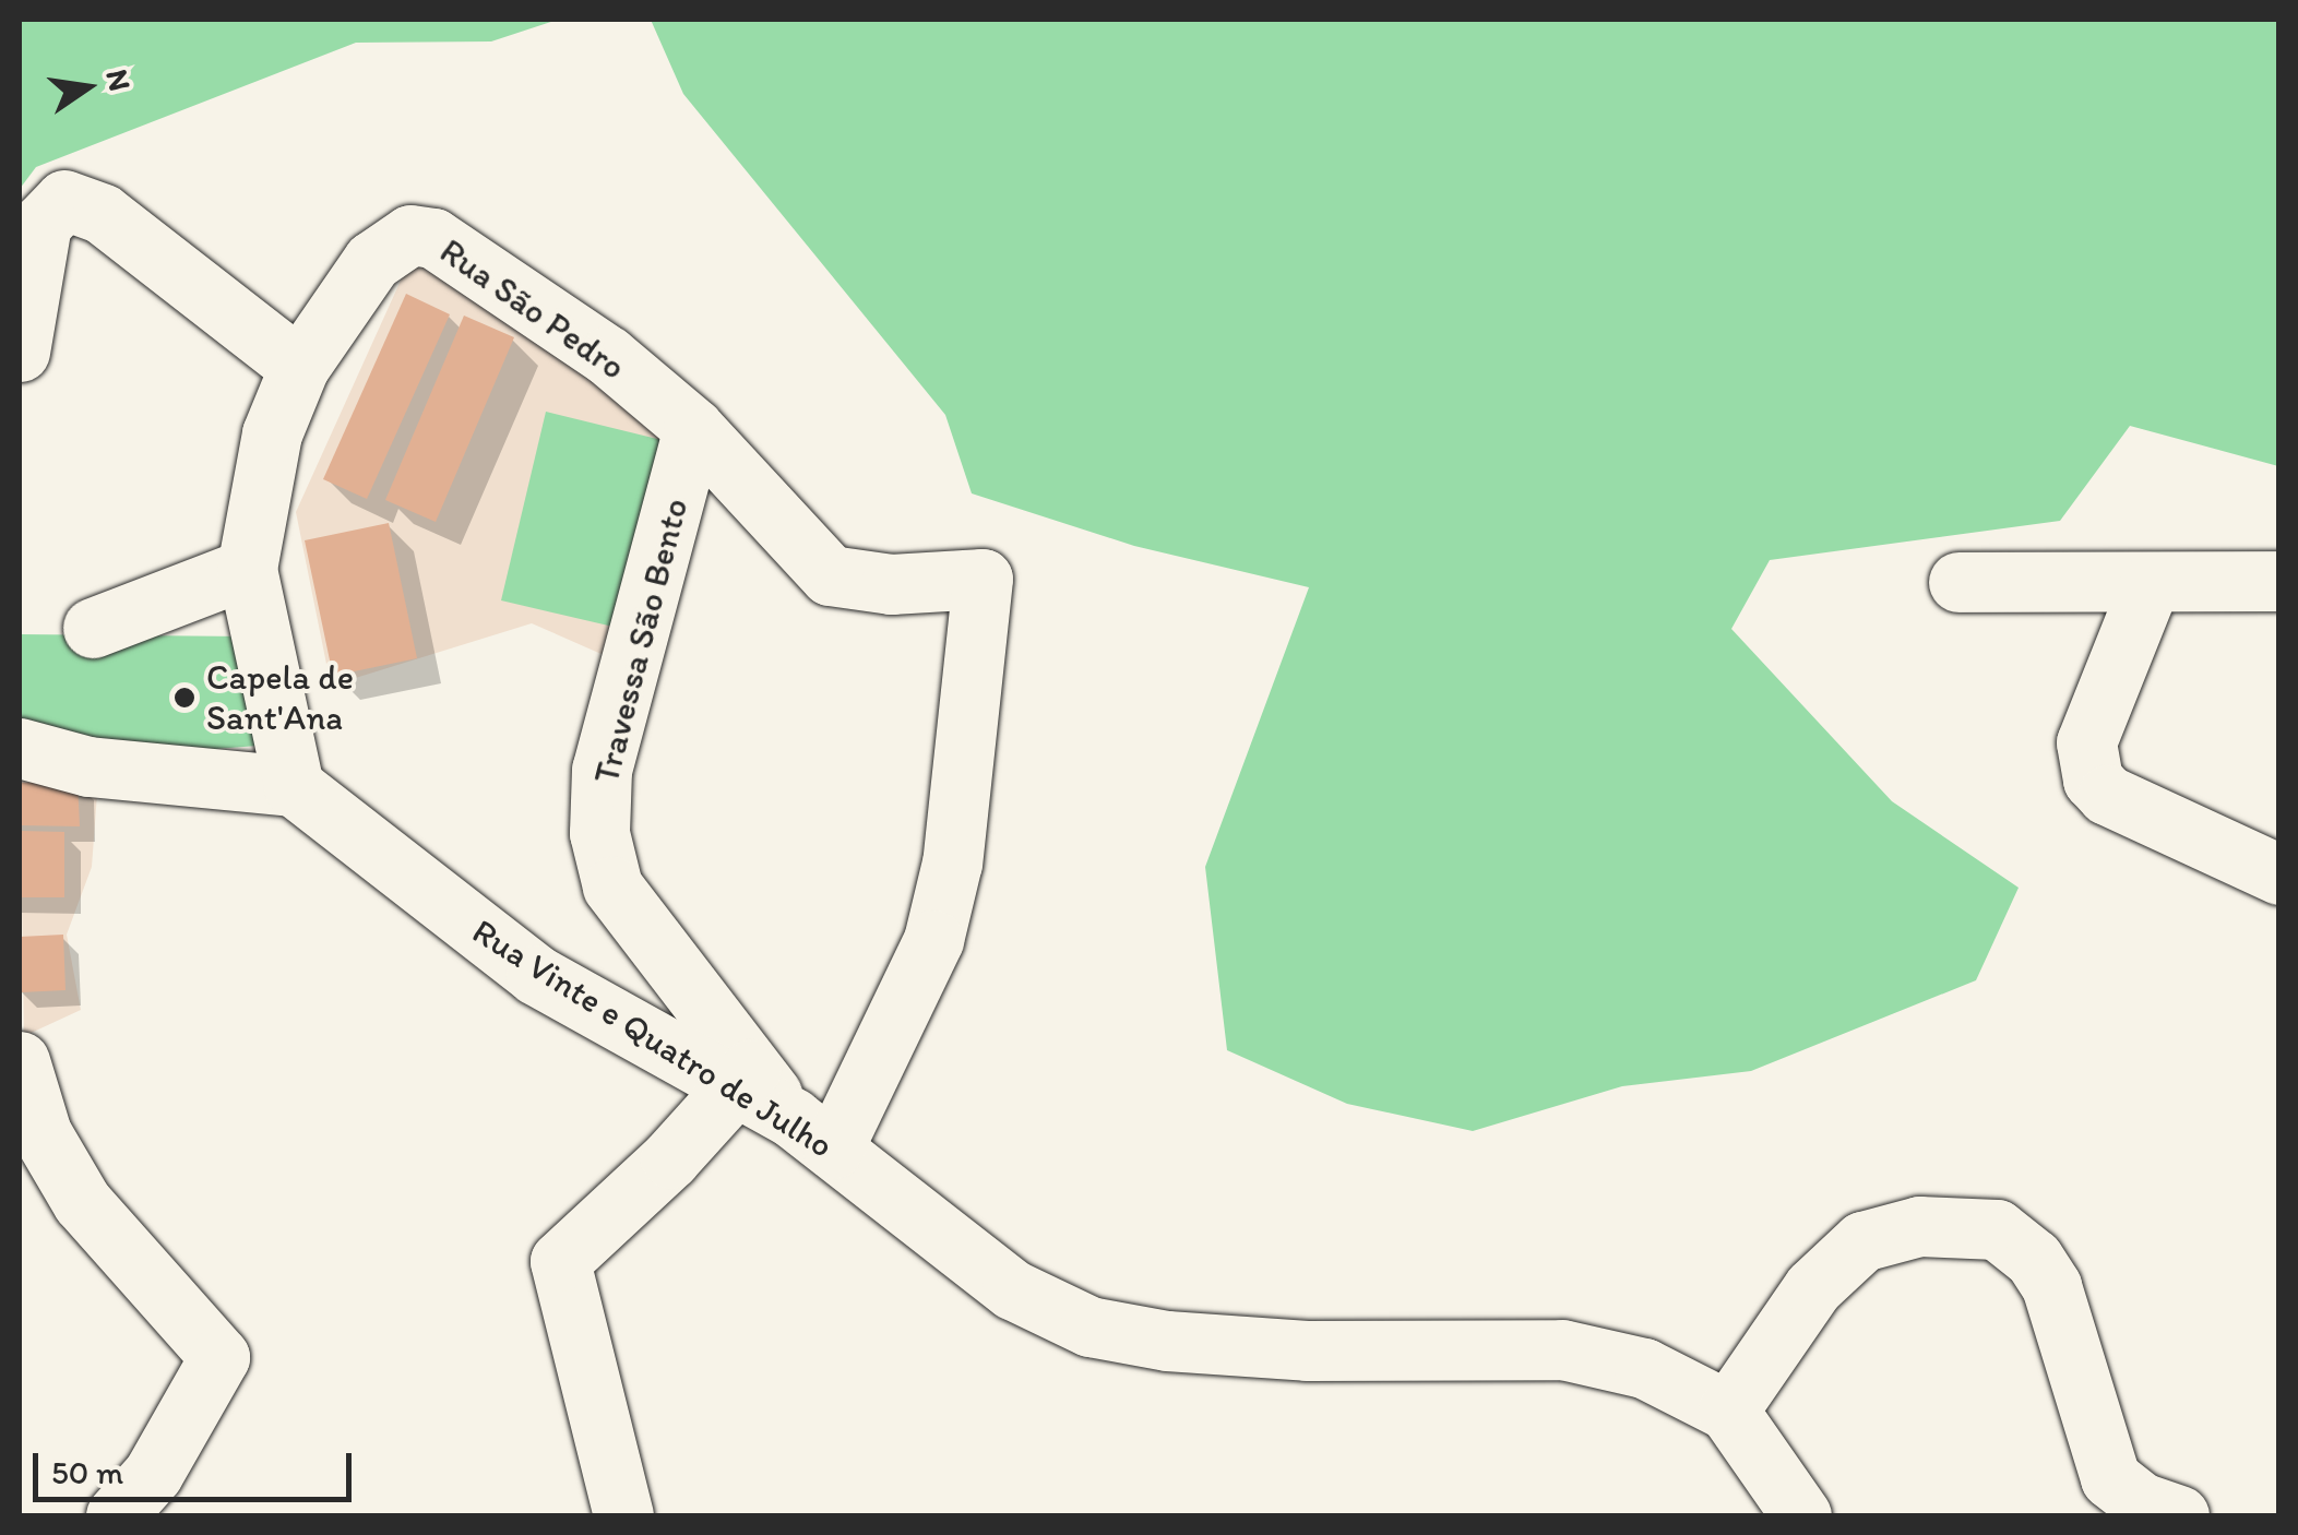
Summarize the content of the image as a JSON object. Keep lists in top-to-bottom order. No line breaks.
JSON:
{"streets":{"street":["Rua São Pedro","Travessa São Bento","Rua Vinte e Quatro de Julho"]},"crossings":[["Rua São Pedro","Travessa São Bento"],["Rua São Pedro","Rua Vinte e Quatro de Julho"],["Travessa São Bento","Rua Vinte e Quatro de Julho"]],"places":["Capela de Sant'Ana"],"scale_bar":"50 m","north":"right"}
